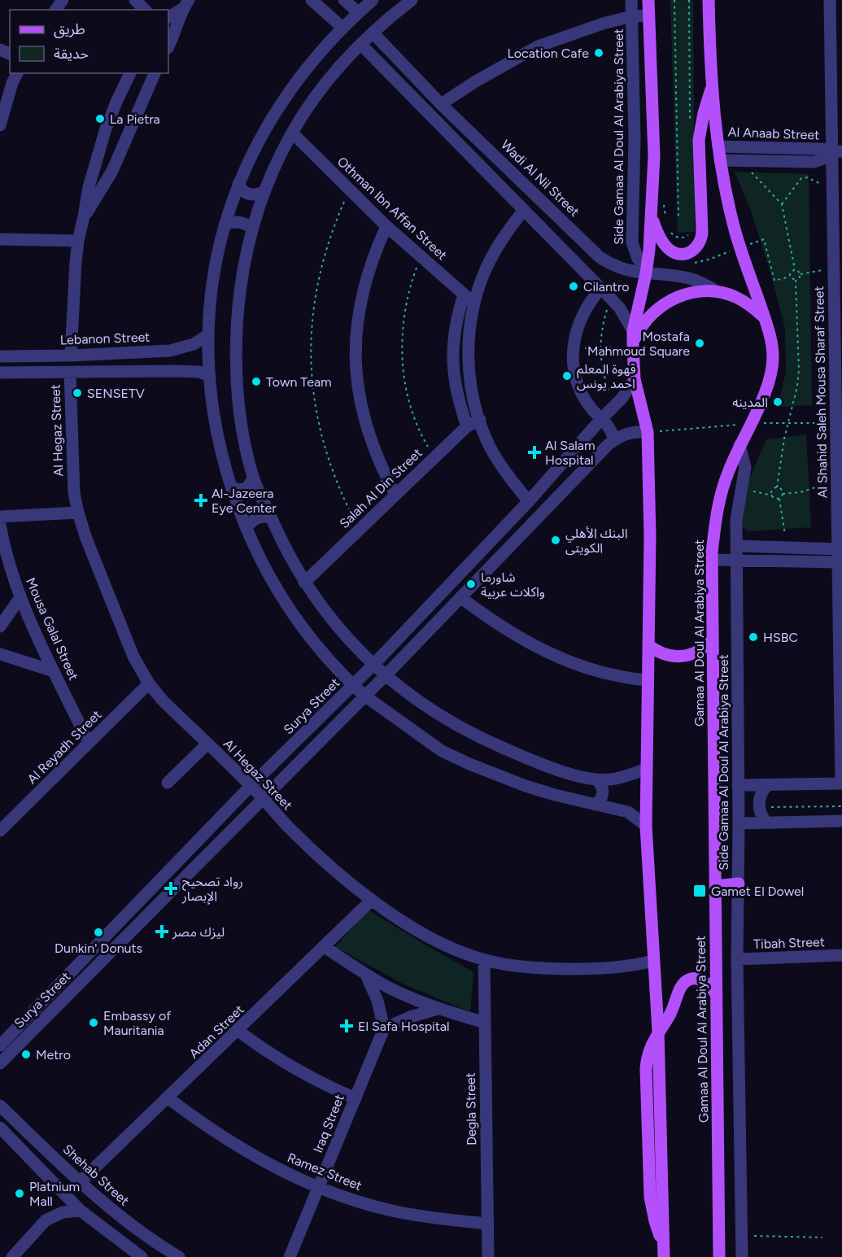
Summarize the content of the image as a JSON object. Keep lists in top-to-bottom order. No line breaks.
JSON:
{"streets":{"main road":["Gamaa Al Doul Al Arabiya Street"],"street":["Al Anaab Street","Side Gamaa Al Doul Al Arabiya Street","Wadi Al Nil Street","Othman Ibn Affan Street","Lebanon Street","Al Shahid Saleh Mousa Sharaf Street","Al Hegaz Street","Salah Al Din Street","Mousa Galal Street","Surya Street","Al Reyadh Street","Tibah Street","Adan Street","Degla Street","Iraq Street","Ramez Street","Shehab Street"]},"crossings":[["Al Anaab Street","Al Shahid Saleh Mousa Sharaf Street"],["Al Anaab Street","Gamaa Al Doul Al Arabiya Street"],["Side Gamaa Al Doul Al Arabiya Street","Wadi Al Nil Street"],["Side Gamaa Al Doul Al Arabiya Street","Gamaa Al Doul Al Arabiya Street"],["Side Gamaa Al Doul Al Arabiya Street","Tibah Street"],["Al Hegaz Street","Surya Street"],["Al Hegaz Street","Al Reyadh Street"],["Al Hegaz Street","Adan Street"],["Al Hegaz Street","Degla Street"],["Mousa Galal Street","Al Reyadh Street"],["Adan Street","Ramez Street"],["Adan Street","Shehab Street"],["Degla Street","Ramez Street"],["Iraq Street","Ramez Street"]],"places":{"other":["Location Cafe","La Pietra","Cilantro","Mostafa Mahmoud Square","قهوة المعلم احمد يونس","Town Team","SENSETV","المدينه","البنك الأهلي الكويتى","شاورما واكلات عربية","HSBC","Dunkin' Donuts","Embassy of Mauritania","Metro","Platnium Mall"],"health":["Al Salam Hospital","Al-Jazeera Eye Center","رواد تصحيح الإبصار","ليزك مصر","El Safa Hospital"],"transit":["Gamet El Dowel"]},"legend":["طريق","حديقة"]}
